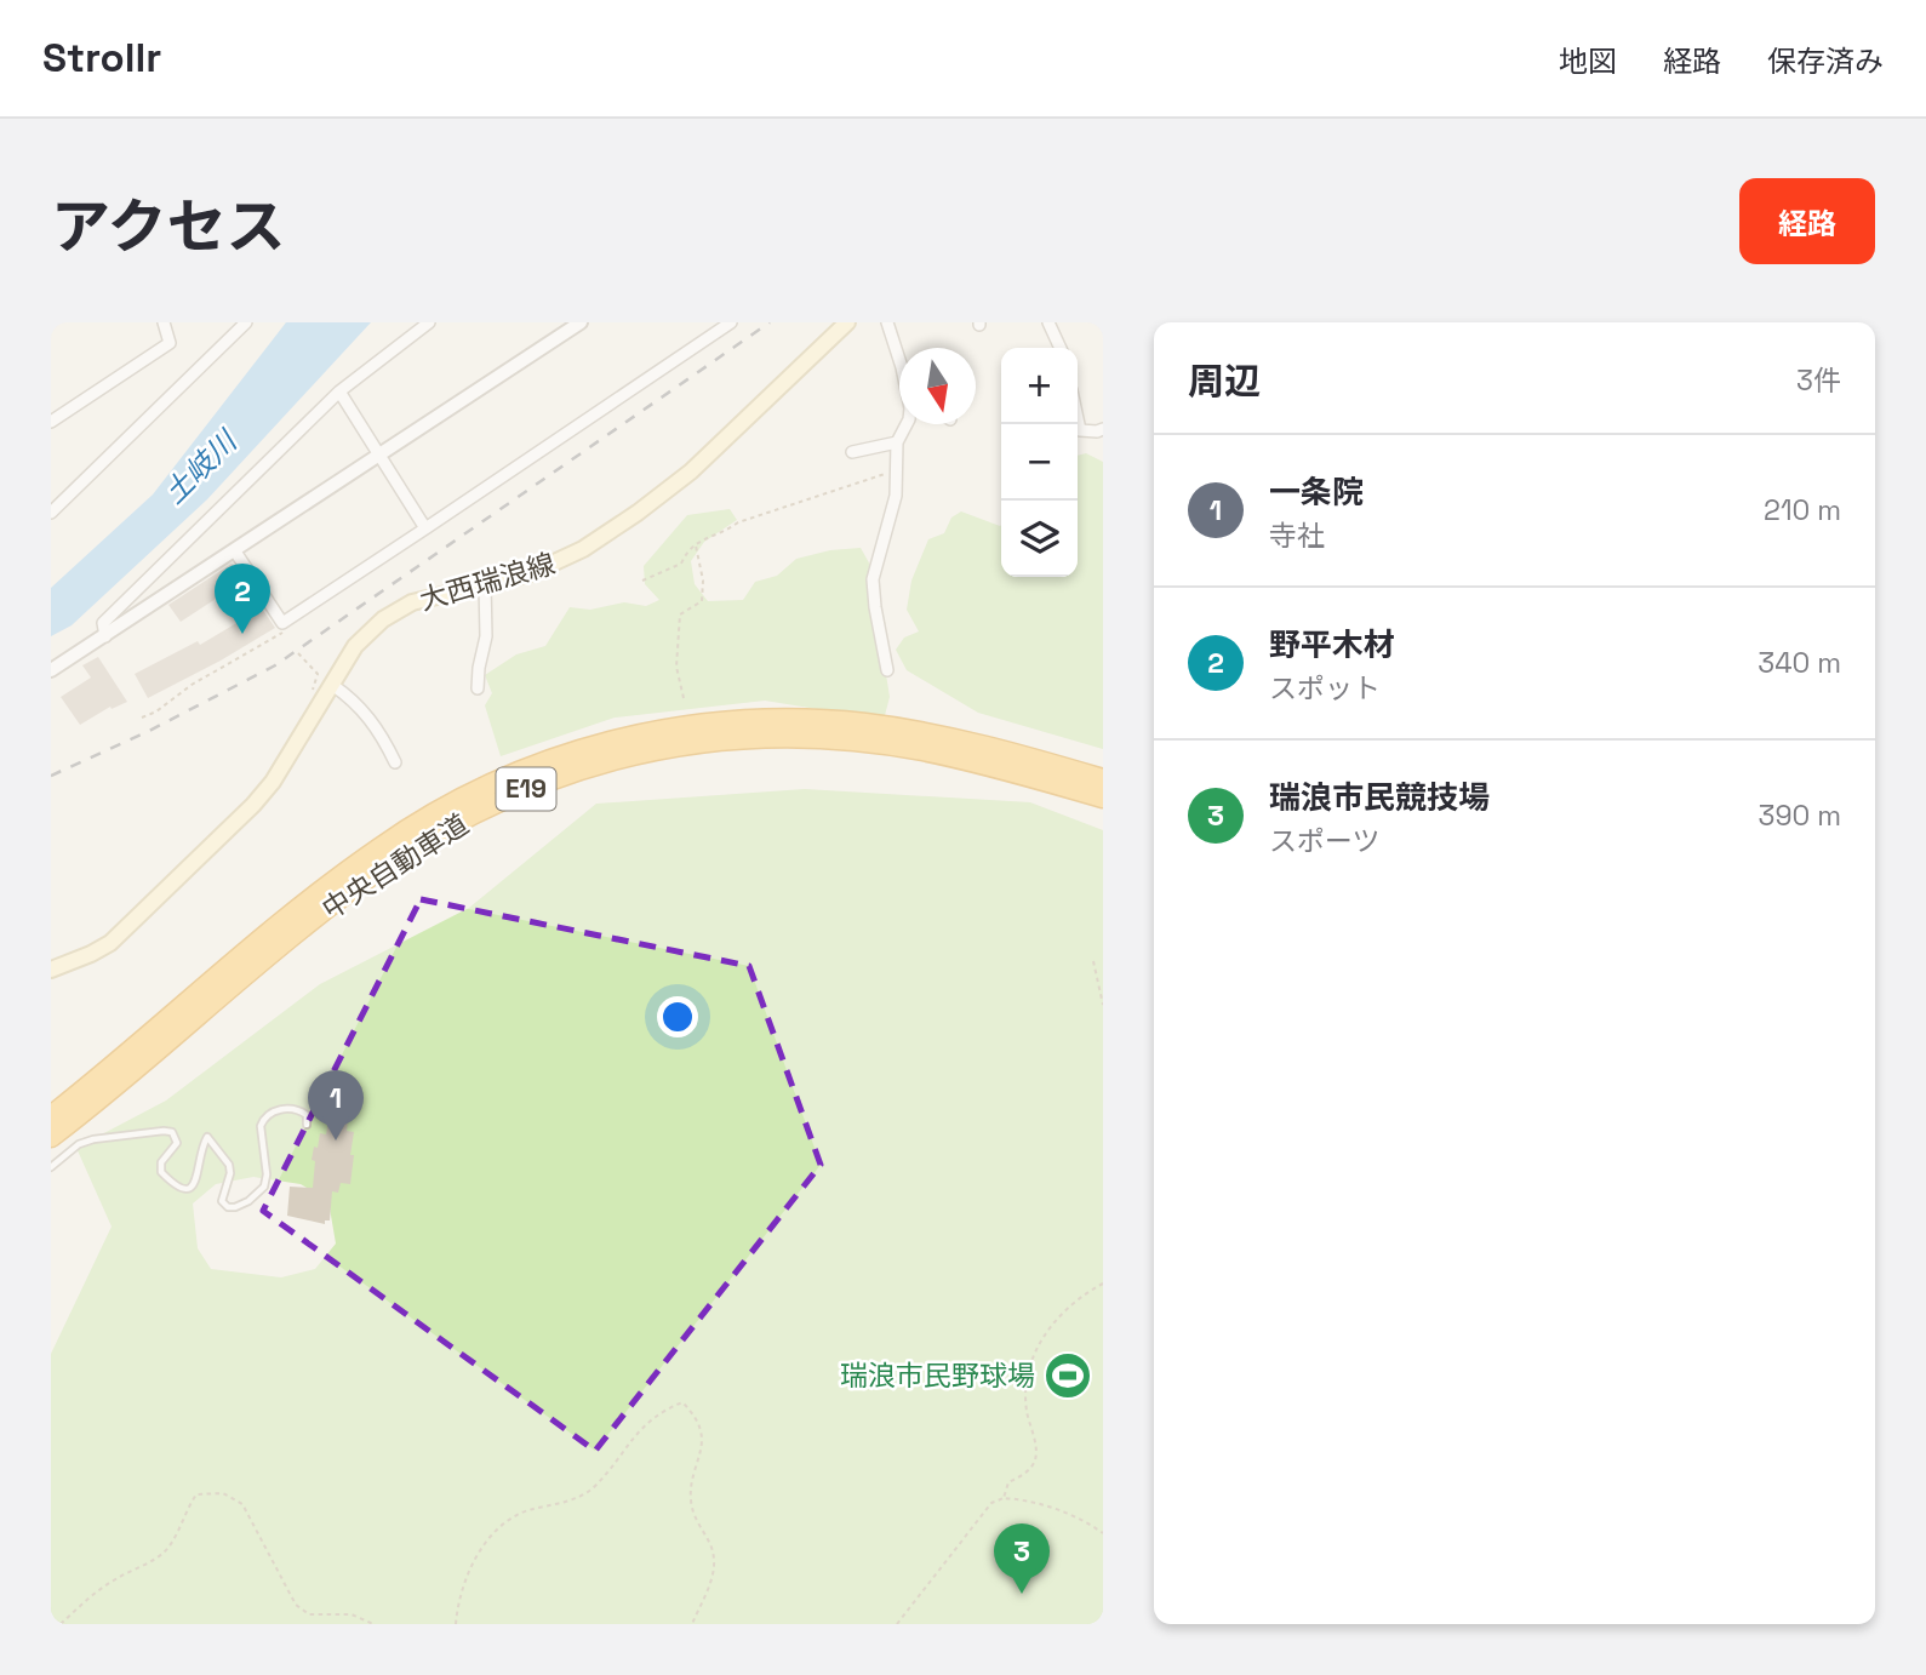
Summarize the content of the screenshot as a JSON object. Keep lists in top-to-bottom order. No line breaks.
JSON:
{"streets":{"highway":["E19","中央自動車道"],"main road":["大西瑞浪線"]},"water":["土岐川"],"places":{"sports":["瑞浪市民野球場"]},"north":"bottom","page":{"header":"Strollr","nav":["地図","経路","保存済み"],"title":"アクセス","buttons":"経路","heading":["周辺","3件"],"map_buttons":["+","−"],"list":[{"mark":"1","name":"一条院","note":"寺社","value":"210 m"},{"mark":"2","name":"野平木材","note":"スポット","value":"340 m"},{"mark":"3","name":"瑞浪市民競技場","note":"スポーツ","value":"390 m"}],"pins":["2","1","3"]}}
